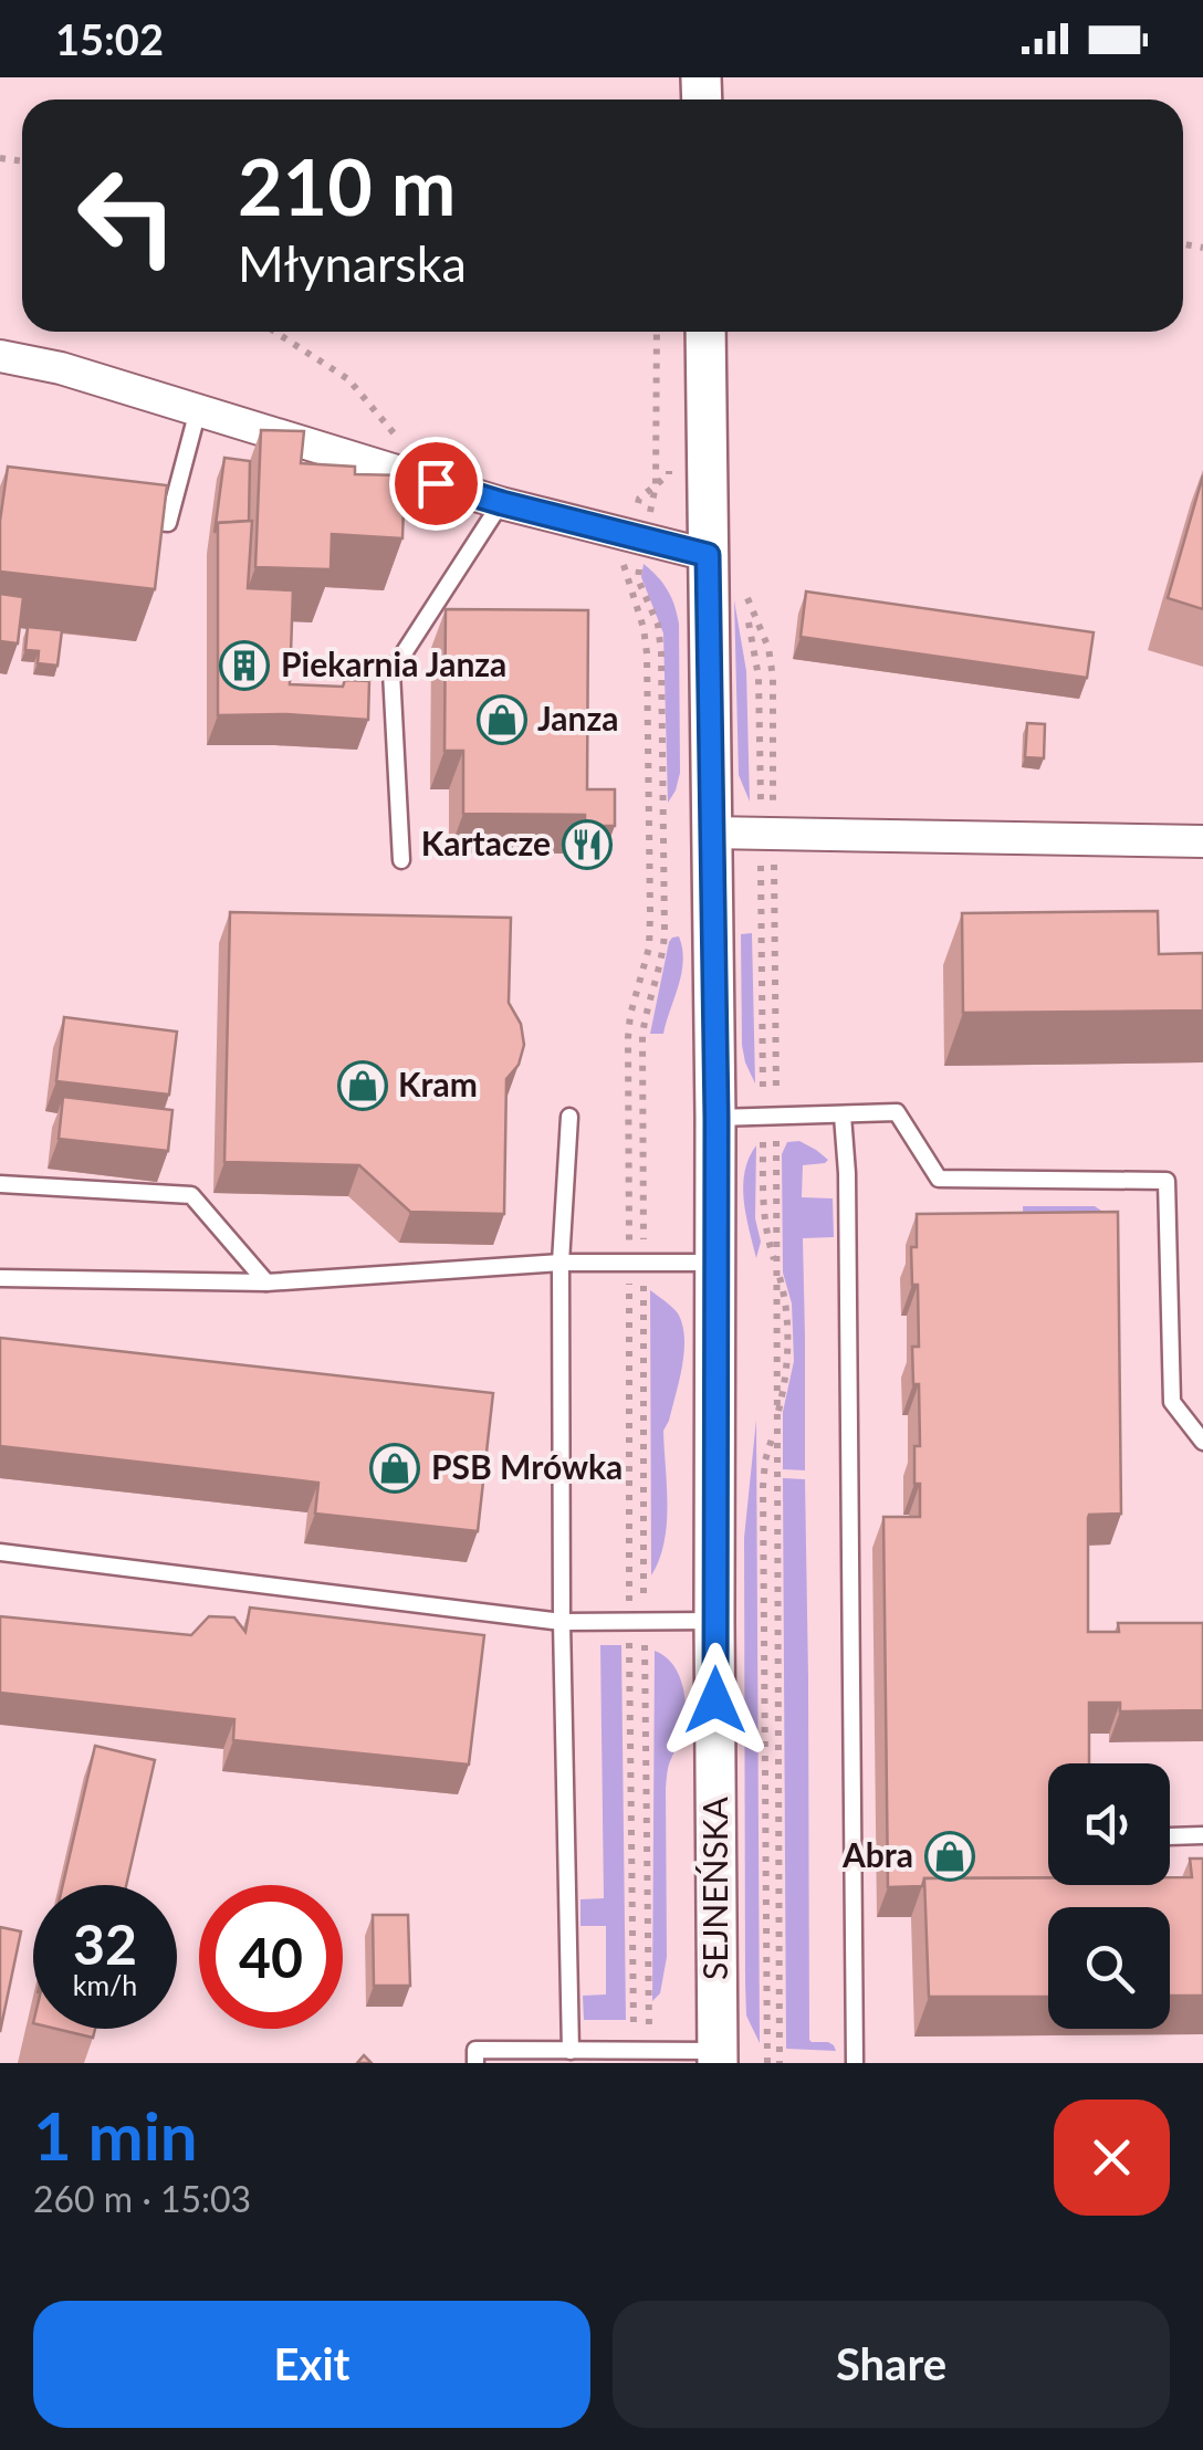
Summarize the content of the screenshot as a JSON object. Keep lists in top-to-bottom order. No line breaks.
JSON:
{"streets":{"street":["SEJNEŃSKA"]},"places":{"building":["Piekarnia Janza"],"shop":["Janza","Kram","PSB Mrówka","Abra"],"restaurant":["Kartacze"]},"page":{"status":"15:02","turn":["210 m","Młynarska"],"speed":"32 km/h","limit":"40","heading":["1 min","260 m · 15:03"],"buttons":["Exit","Share"]}}
